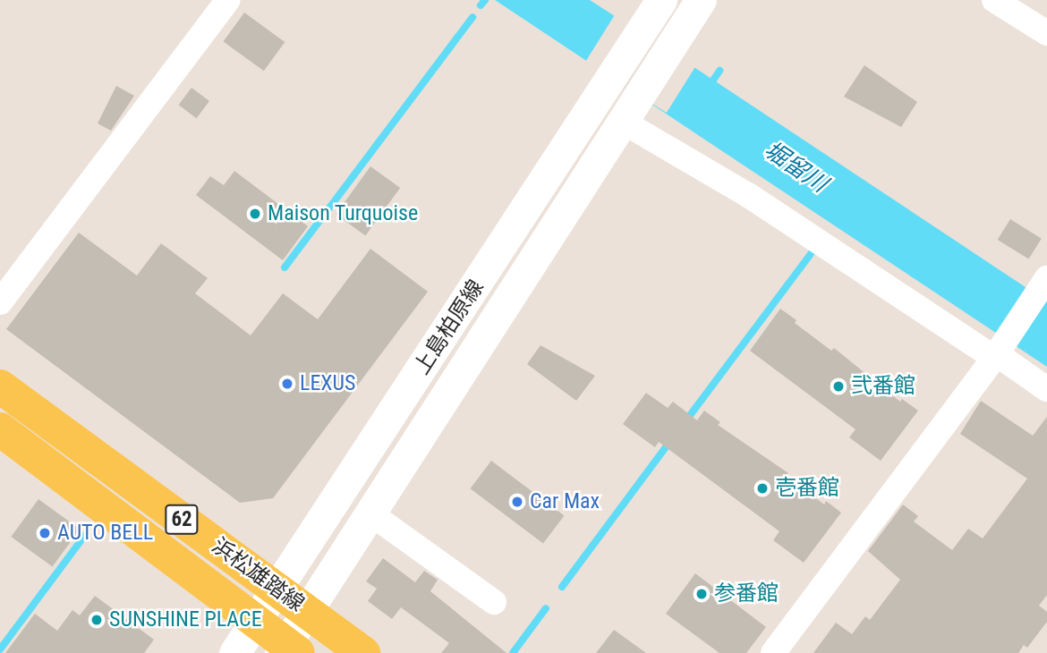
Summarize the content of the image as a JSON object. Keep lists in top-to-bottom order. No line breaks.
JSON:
{"streets":{"main road":["62","浜松雄踏線"],"street":["上島柏原線"]},"crossings":[["上島柏原線","浜松雄踏線"]],"water":["堀留川"],"places":["Maison Turquoise","LEXUS","弐番館","壱番館","Car Max","AUTO BELL","参番館","SUNSHINE PLACE"]}
